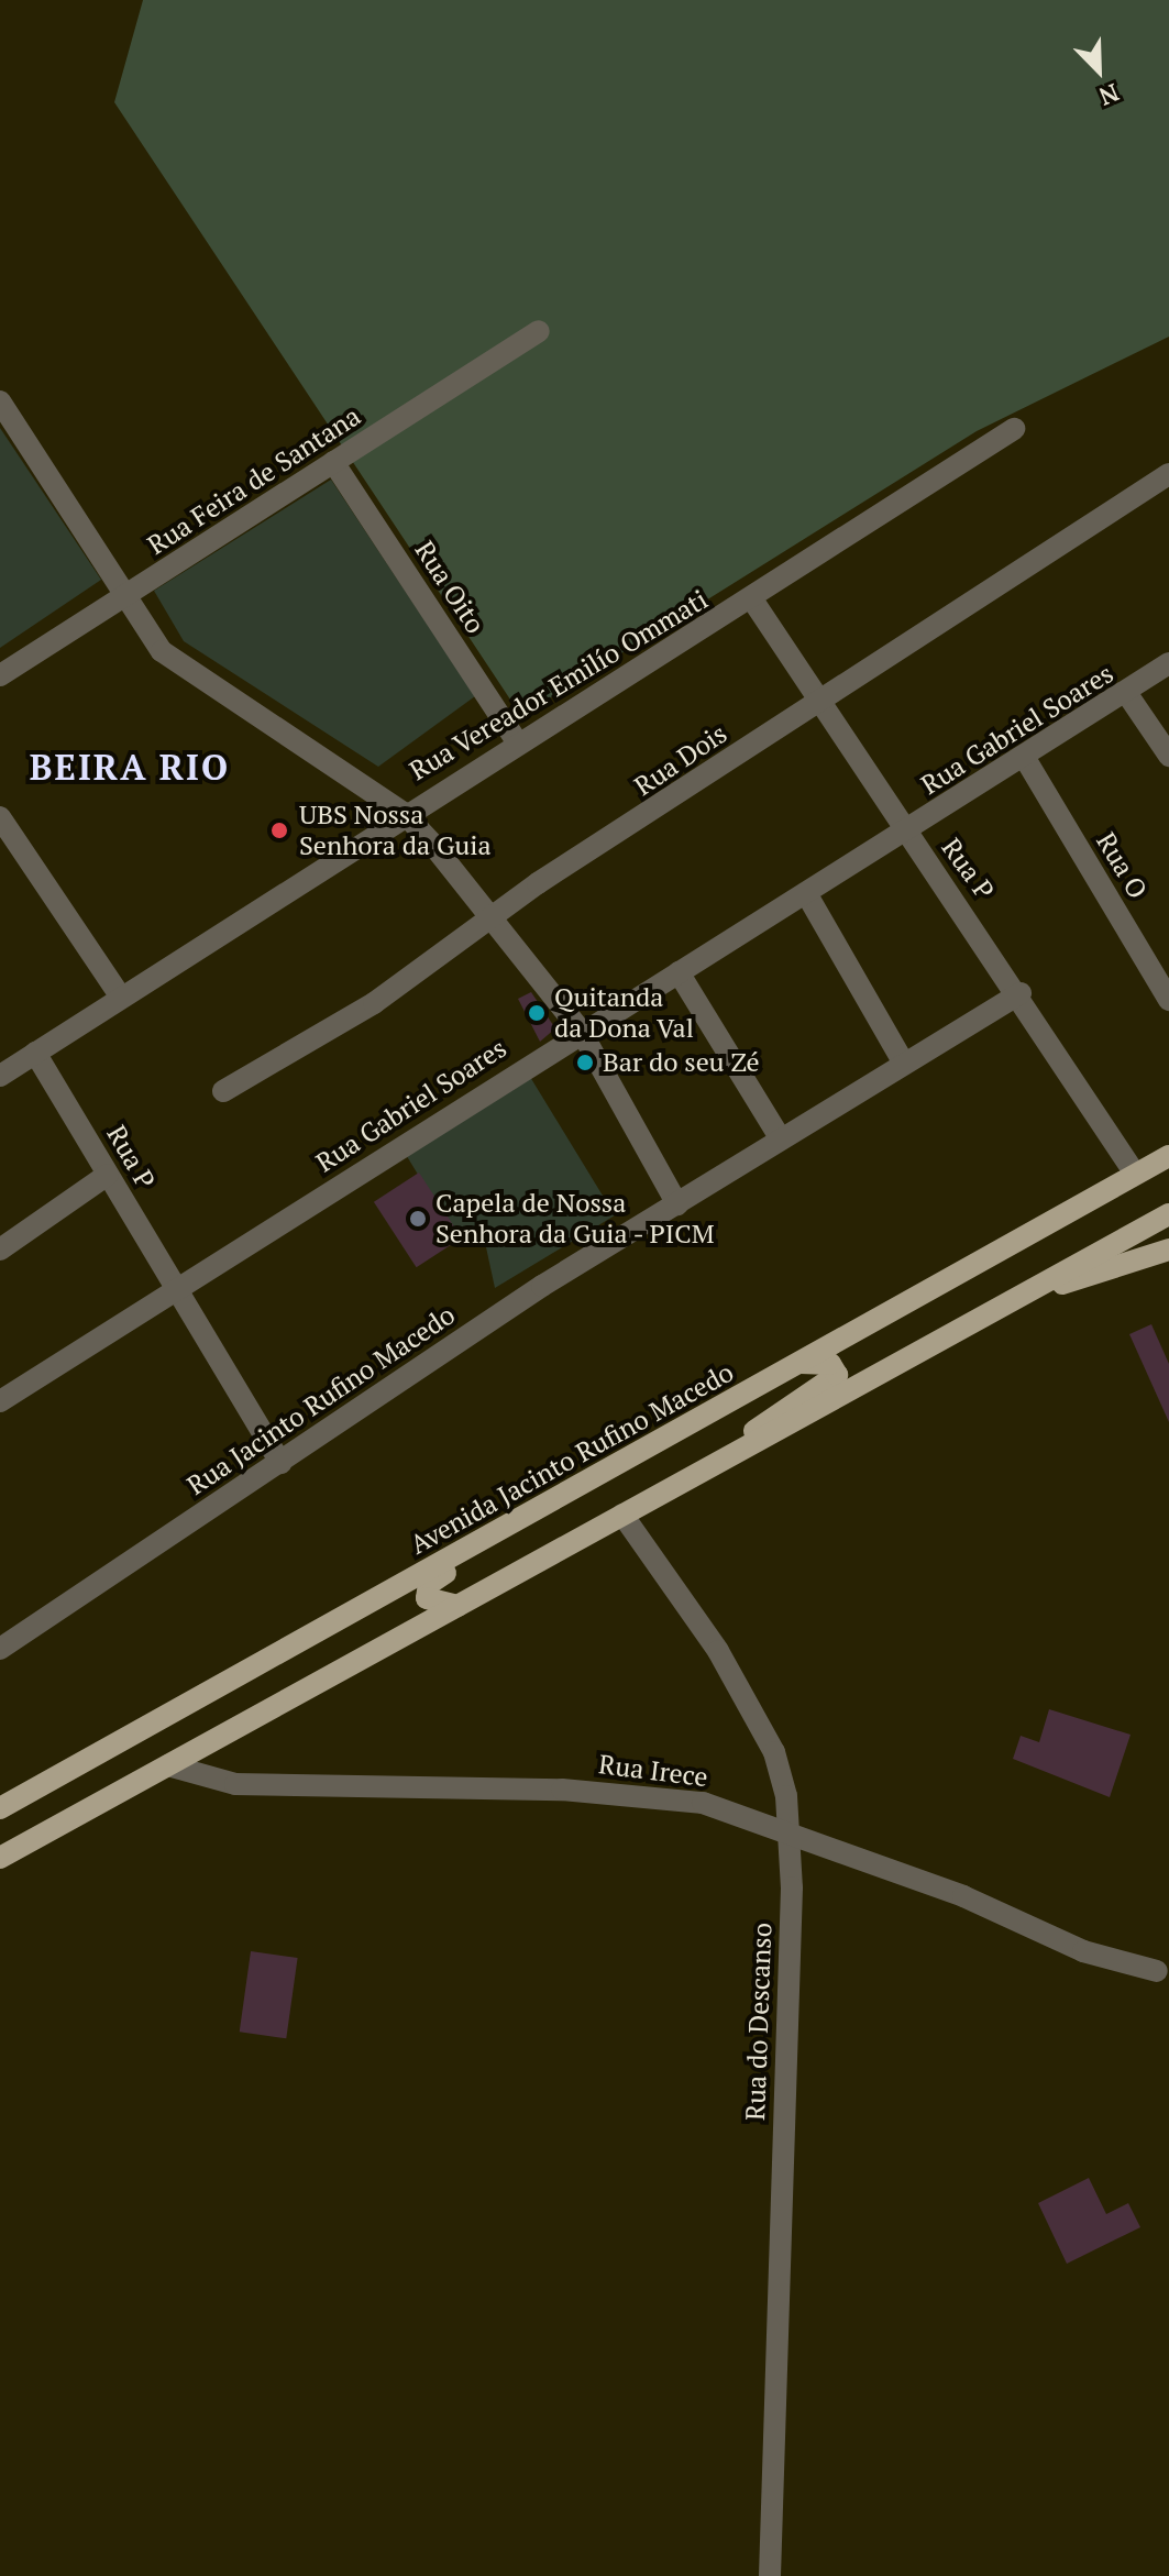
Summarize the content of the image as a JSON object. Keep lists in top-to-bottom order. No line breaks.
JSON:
{"streets":{"main road":["Avenida Jacinto Rufino Macedo"],"street":["Rua Feira de Santana","Rua Oito","Rua Vereador Emilío Ommati","Rua Gabriel Soares","Rua Dois","Rua O","Rua P","Rua Jacinto Rufino Macedo","Rua Irece","Rua do Descanso"]},"crossings":[["Rua Feira de Santana","Rua Oito"],["Rua Oito","Rua Vereador Emilío Ommati"],["Rua Vereador Emilío Ommati","Rua P"],["Rua Gabriel Soares","Rua O"],["Rua Gabriel Soares","Rua P"],["Rua Dois","Rua P"],["Rua P","Rua Jacinto Rufino Macedo"],["Rua P","Avenida Jacinto Rufino Macedo"],["Rua Irece","Rua do Descanso"]],"districts":["BEIRA RIO"],"places":["UBS Nossa Senhora da Guia","Quitanda da Dona Val","Bar do seu Zé","Capela de Nossa Senhora da Guia - PICM"],"north":"bottom right"}
